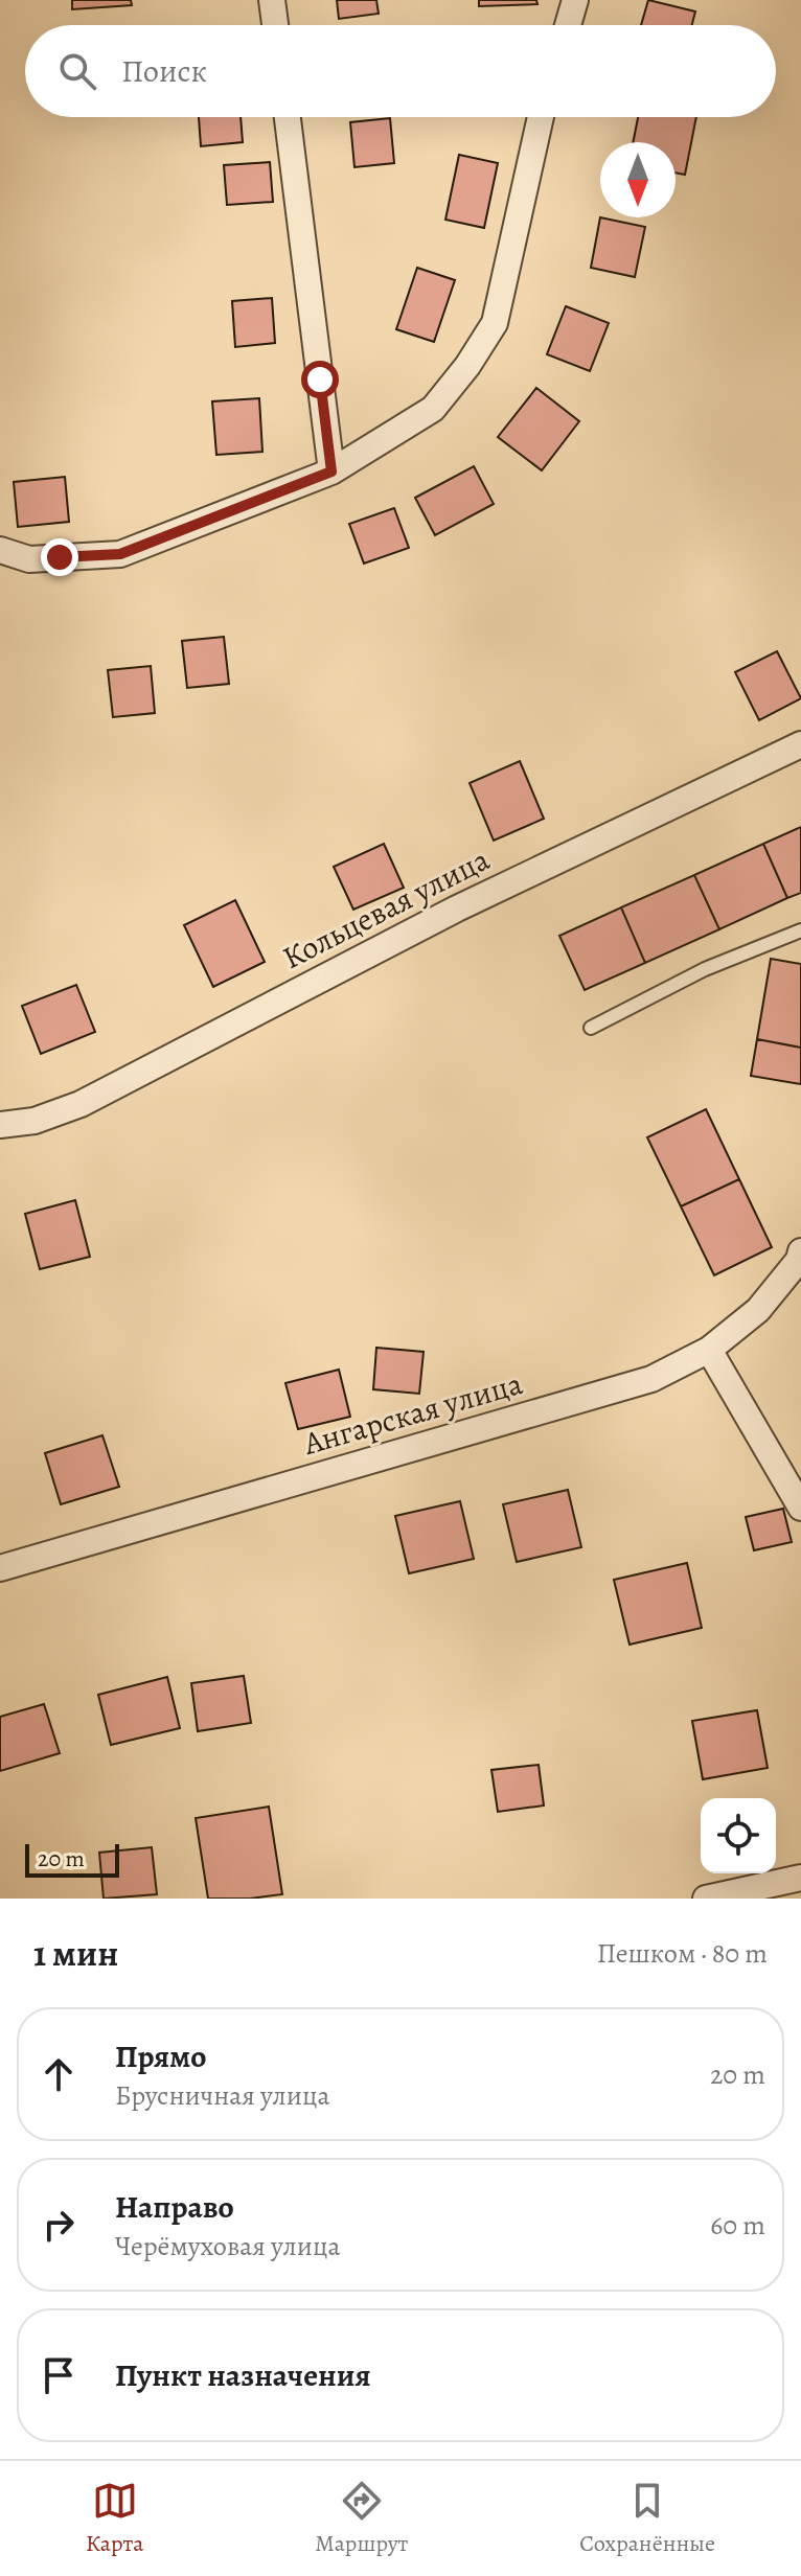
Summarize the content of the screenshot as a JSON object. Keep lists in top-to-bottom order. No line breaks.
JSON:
{"streets":{"street":["Кольцевая улица","Ангарская улица"]},"scale_bar":"20 m","north":"bottom","page":{"search":"Поиск","scale":"20 m","heading":["1 мин","Пешком · 80 m"],"list":[["Прямо","Брусничная улица","20 m"],["Направо","Черёмуховая улица","60 m"],"Пункт назначения"],"nav":["Карта","Маршрут","Сохранённые"]}}
